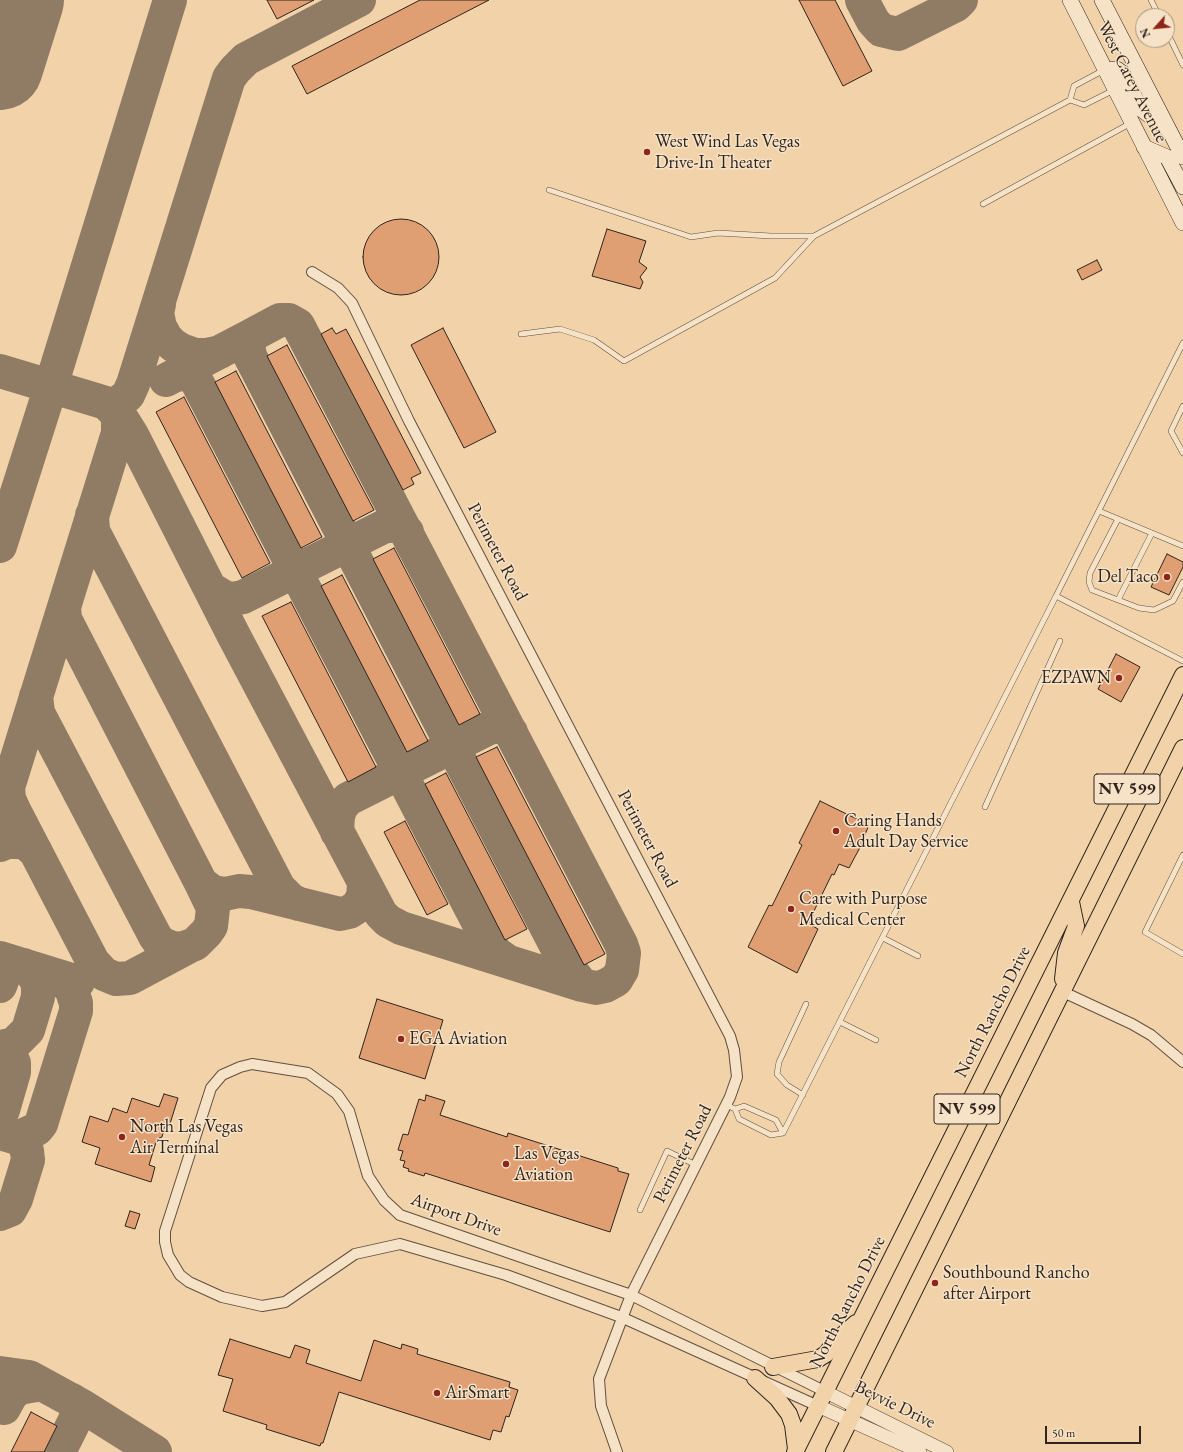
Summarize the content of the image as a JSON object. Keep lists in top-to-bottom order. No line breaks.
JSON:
{"streets":{"main road":["West Carey Avenue","NV 599","North Rancho Drive"],"street":["Perimeter Road","Airport Drive","Bevvie Drive"]},"crossings":[["Perimeter Road","Airport Drive"],["NV 599","Bevvie Drive"],["North Rancho Drive","Airport Drive"],["North Rancho Drive","Bevvie Drive"],["Airport Drive","Bevvie Drive"]],"places":["West Wind Las Vegas Drive-In Theater","Del Taco","EZPAWN","Caring Hands Adult Day Service","Care with Purpose Medical Center","EGA Aviation","North Las Vegas Air Terminal","Las Vegas Aviation","Southbound Rancho after Airport","AirSmart"],"scale_bar":"50 m","north":"bottom left"}
